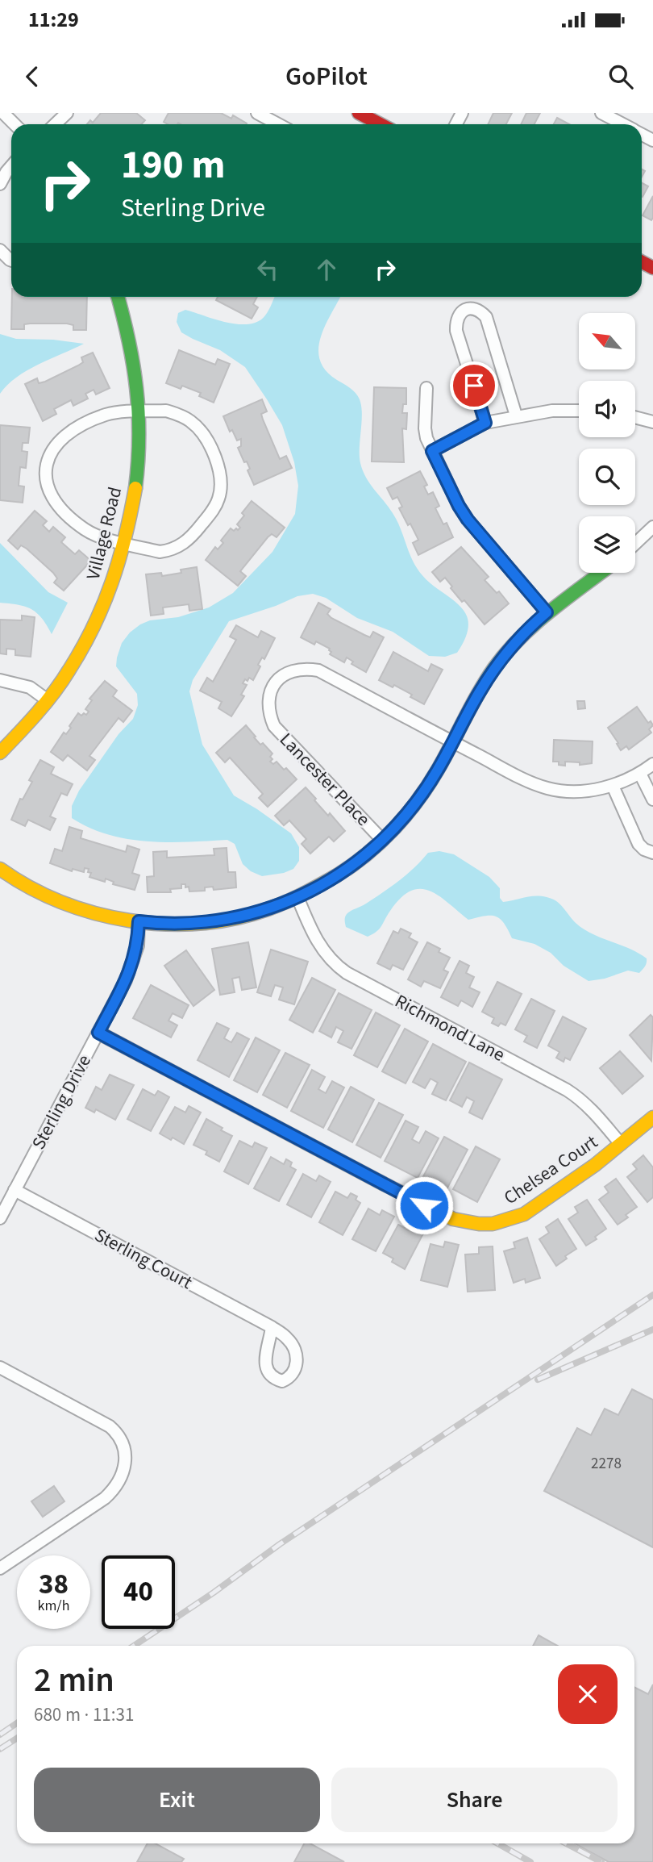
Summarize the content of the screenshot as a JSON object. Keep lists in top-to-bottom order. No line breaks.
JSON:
{"streets":{"street":["Village Road","Lancester Place","Richmond Lane","Sterling Drive","Chelsea Court","Sterling Court"]},"crossings":[["Richmond Lane","Chelsea Court"],["Sterling Drive","Chelsea Court"],["Sterling Drive","Sterling Court"]],"house_numbers":["2278"],"north":"top left","page":{"status":"11:29","header":"GoPilot","turn":["190 m","Sterling Drive"],"speed":"38 km/h","limit":"40","heading":["2 min","680 m · 11:31"],"buttons":["Exit","Share"]}}
